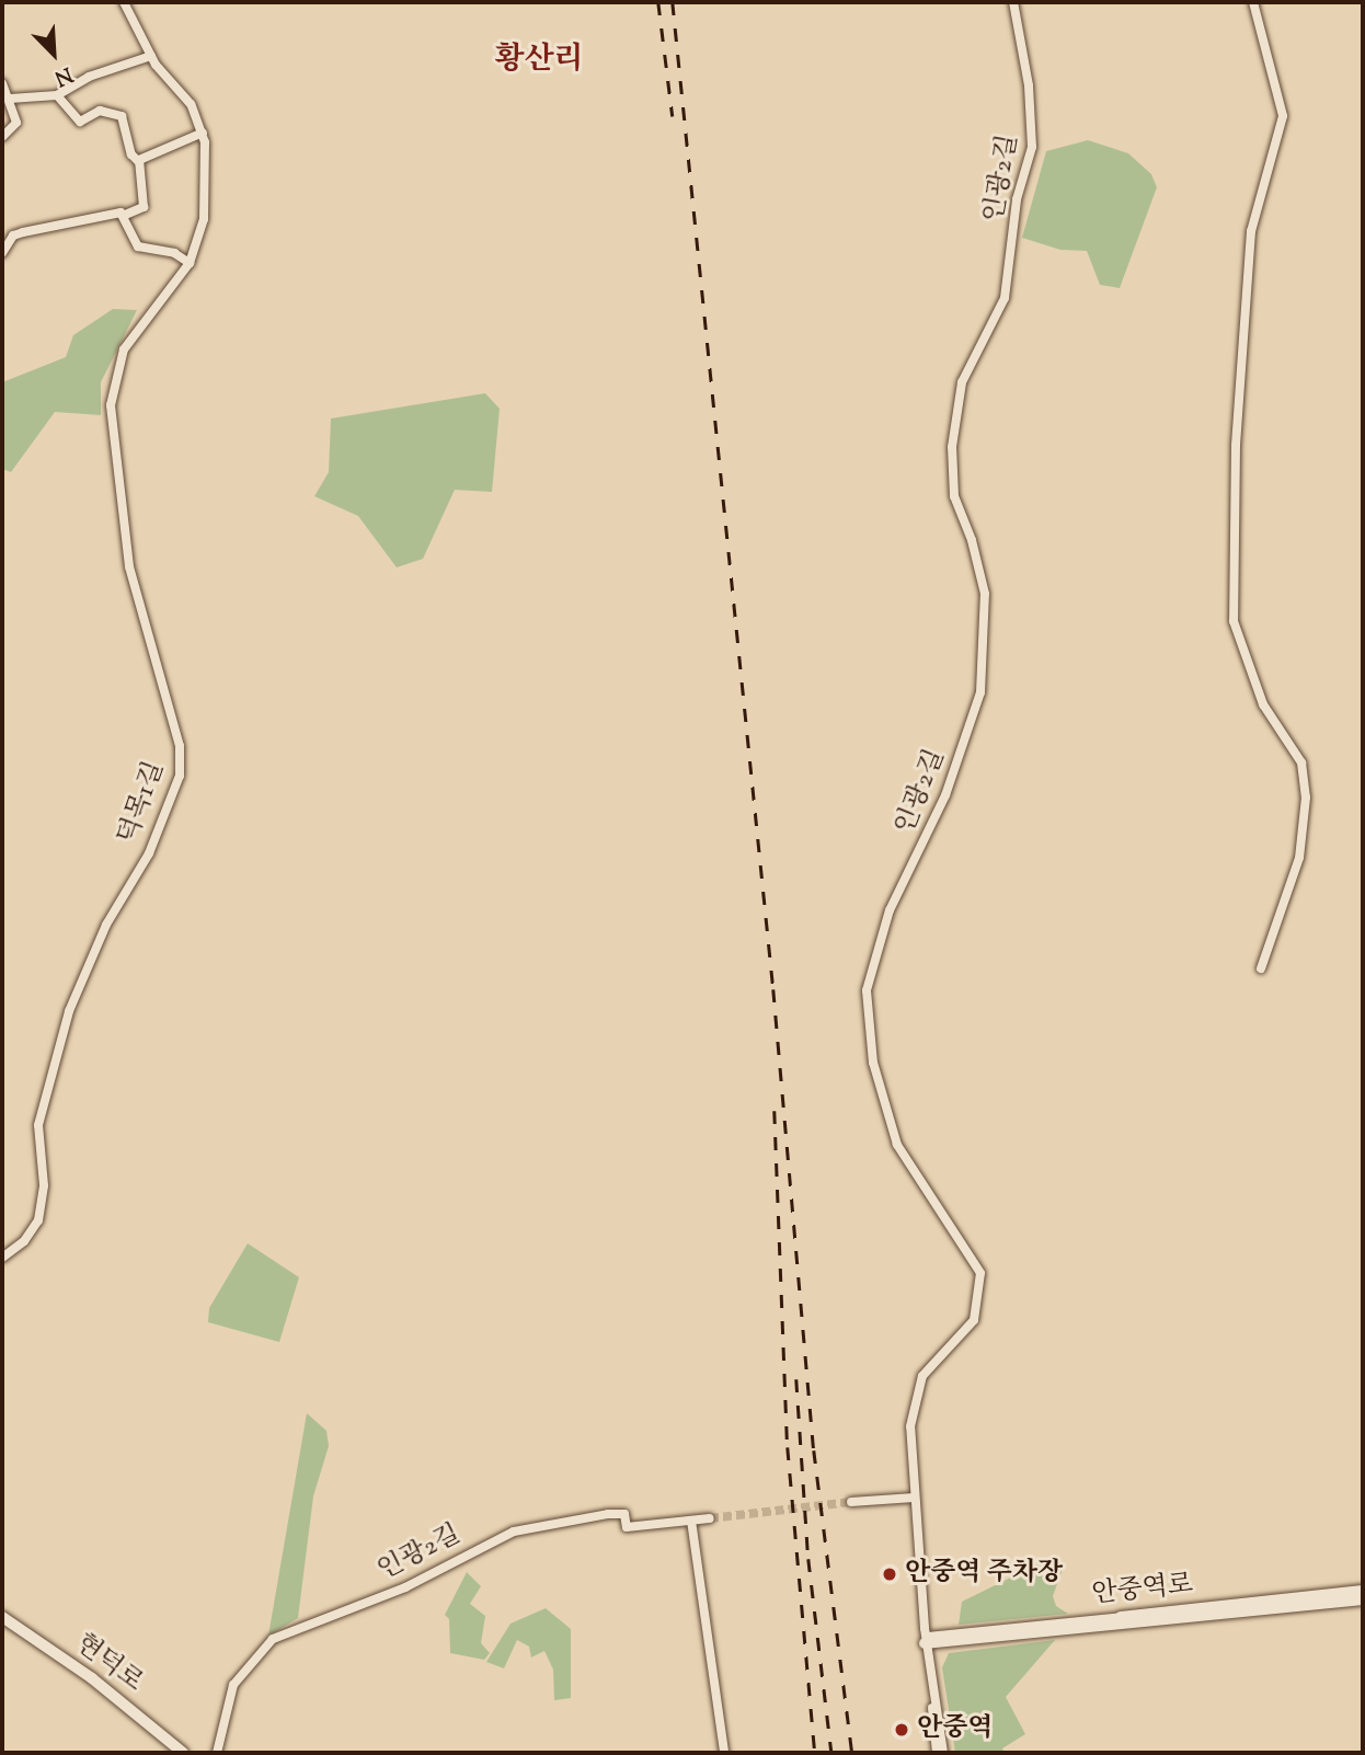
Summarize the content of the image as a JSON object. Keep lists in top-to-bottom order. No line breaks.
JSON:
{"streets":{"main road":["현덕로"],"street":["인광2길","덕목1길","안중역로"]},"crossings":[["인광2길","안중역로"]],"districts":["황산리"],"places":["안중역 주차장","안중역"],"north":"bottom right"}
